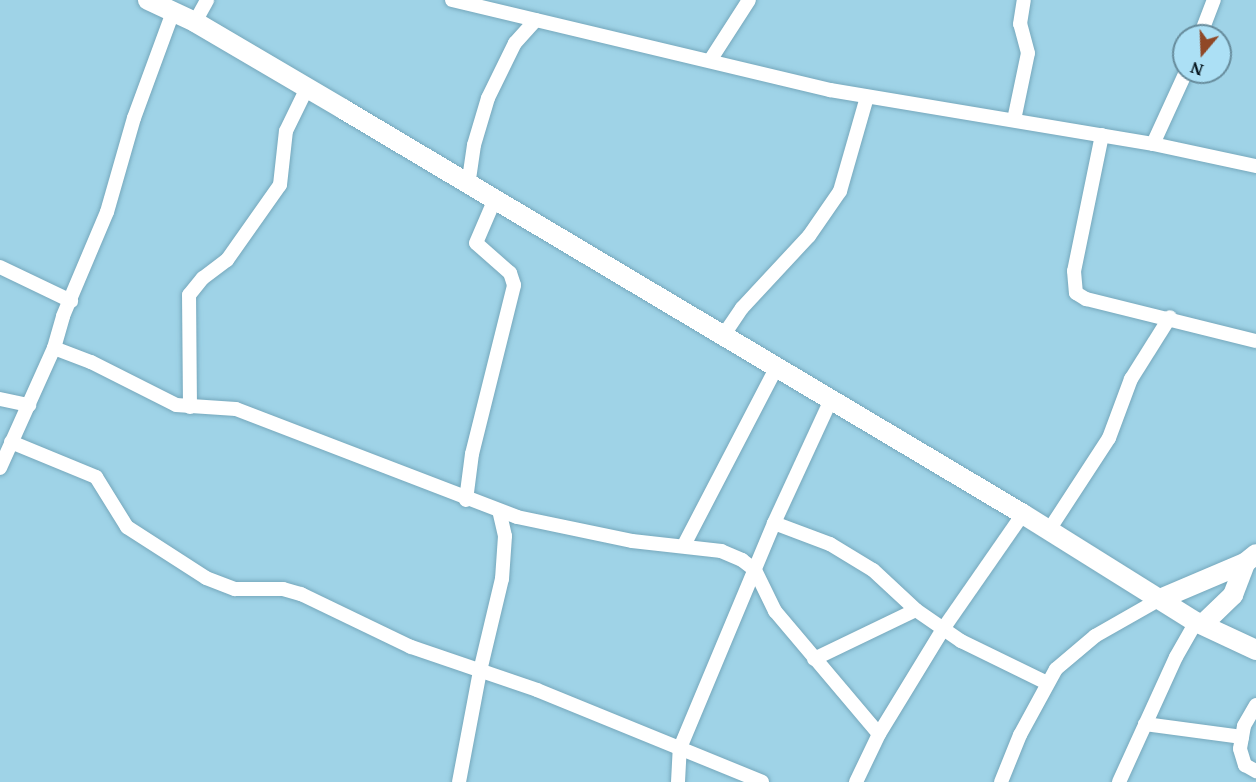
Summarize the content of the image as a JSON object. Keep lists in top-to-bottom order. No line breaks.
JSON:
{"north":"bottom"}
